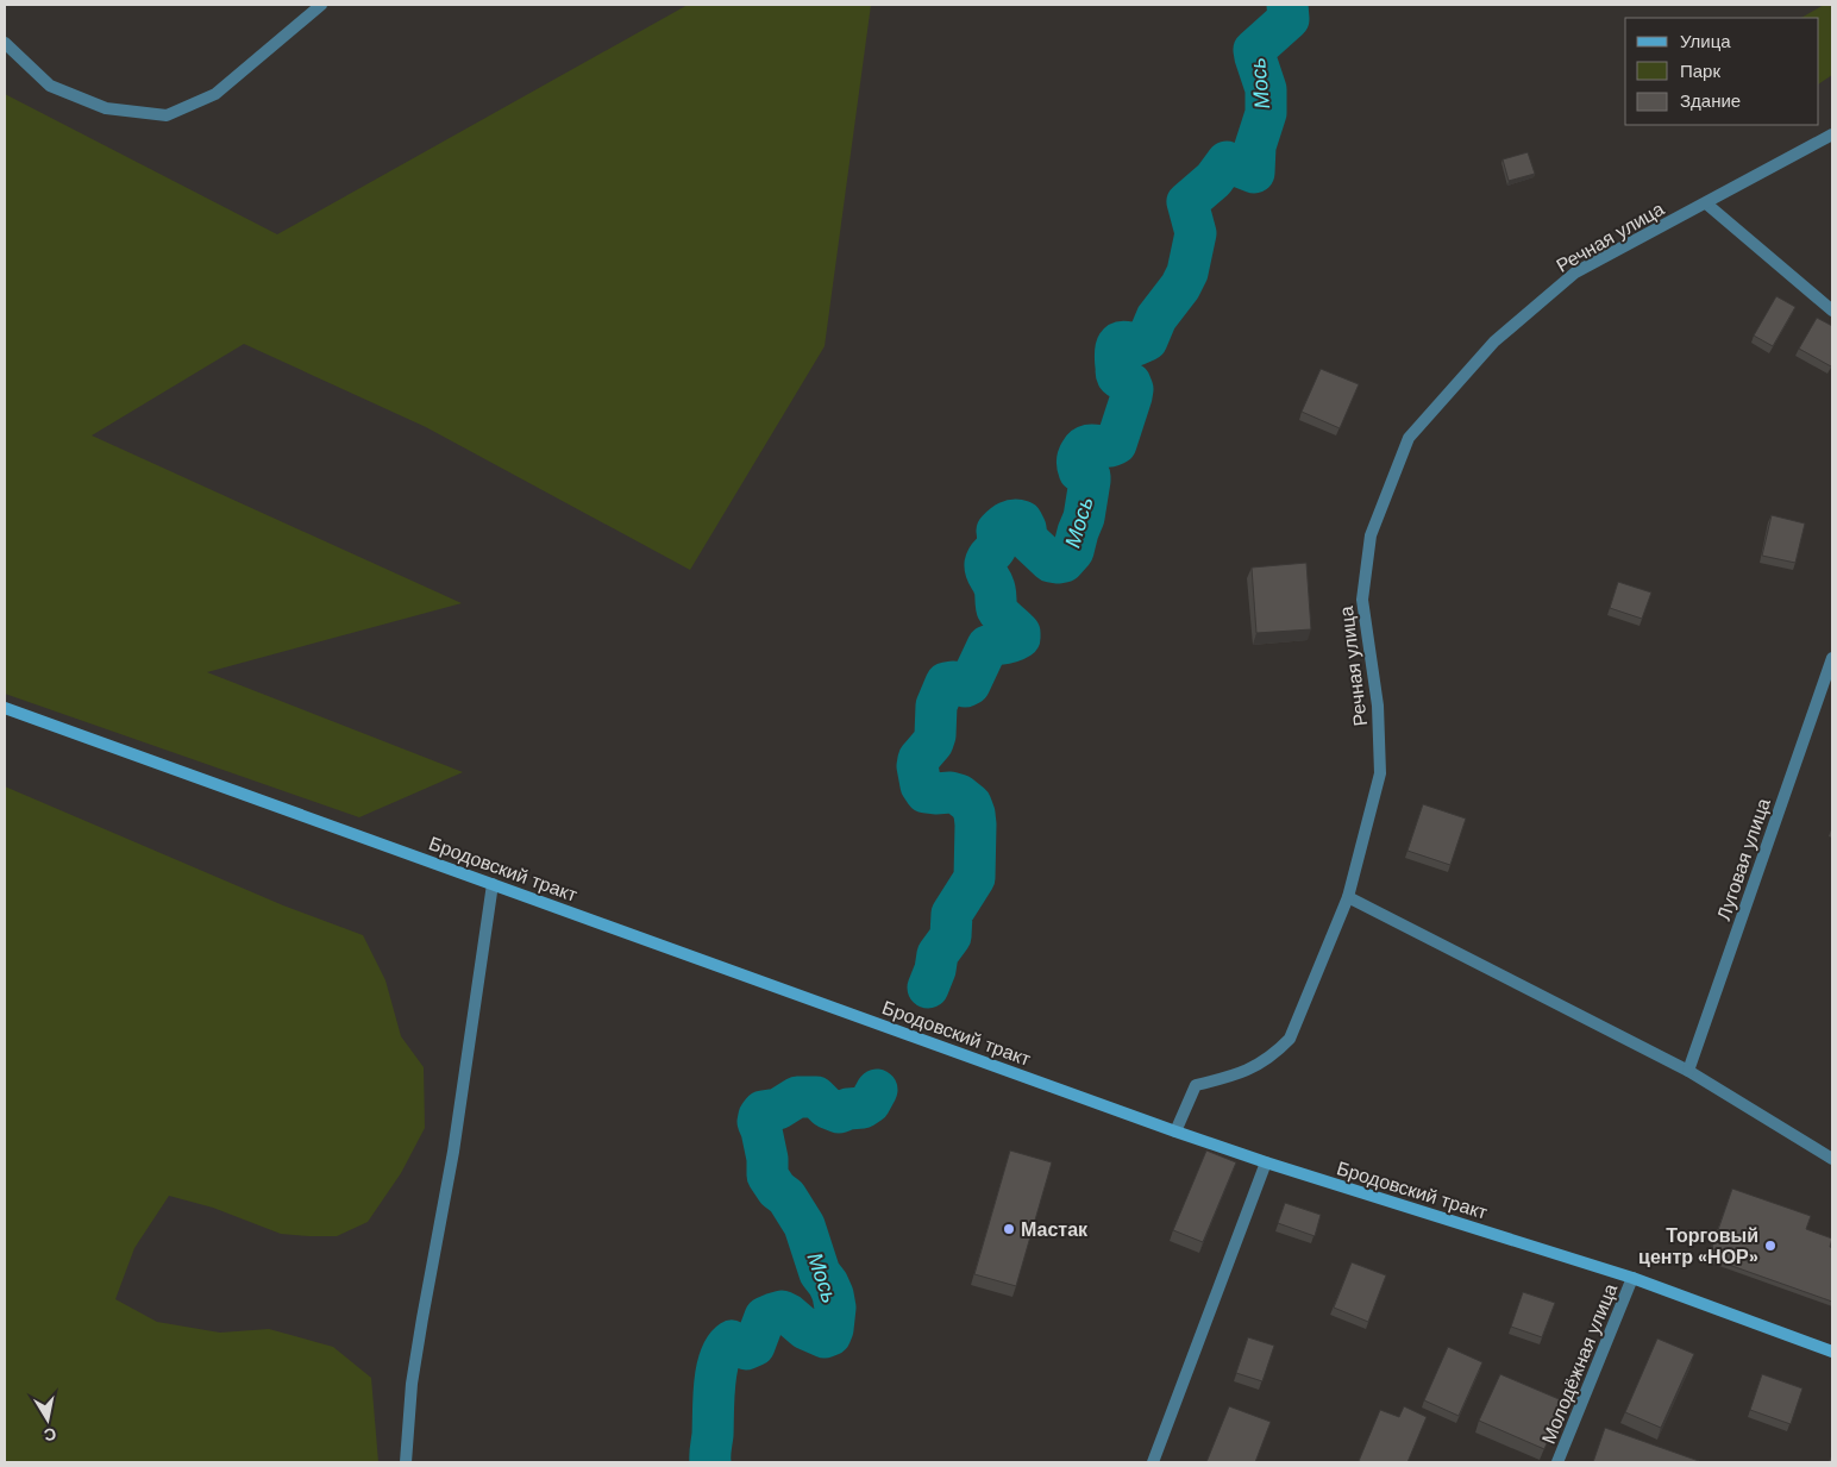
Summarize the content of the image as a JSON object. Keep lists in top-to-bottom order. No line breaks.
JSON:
{"streets":{"main road":["Бродовский тракт"],"street":["Речная улица","Луговая улица","Молодёжная улица"]},"crossings":[["Речная улица","Бродовский тракт"],["Бродовский тракт","Молодёжная улица"]],"water":["Мось"],"places":["Мастак","Торговый центр «НОР»"],"legend":["Улица","Парк","Здание"],"north":"bottom"}
